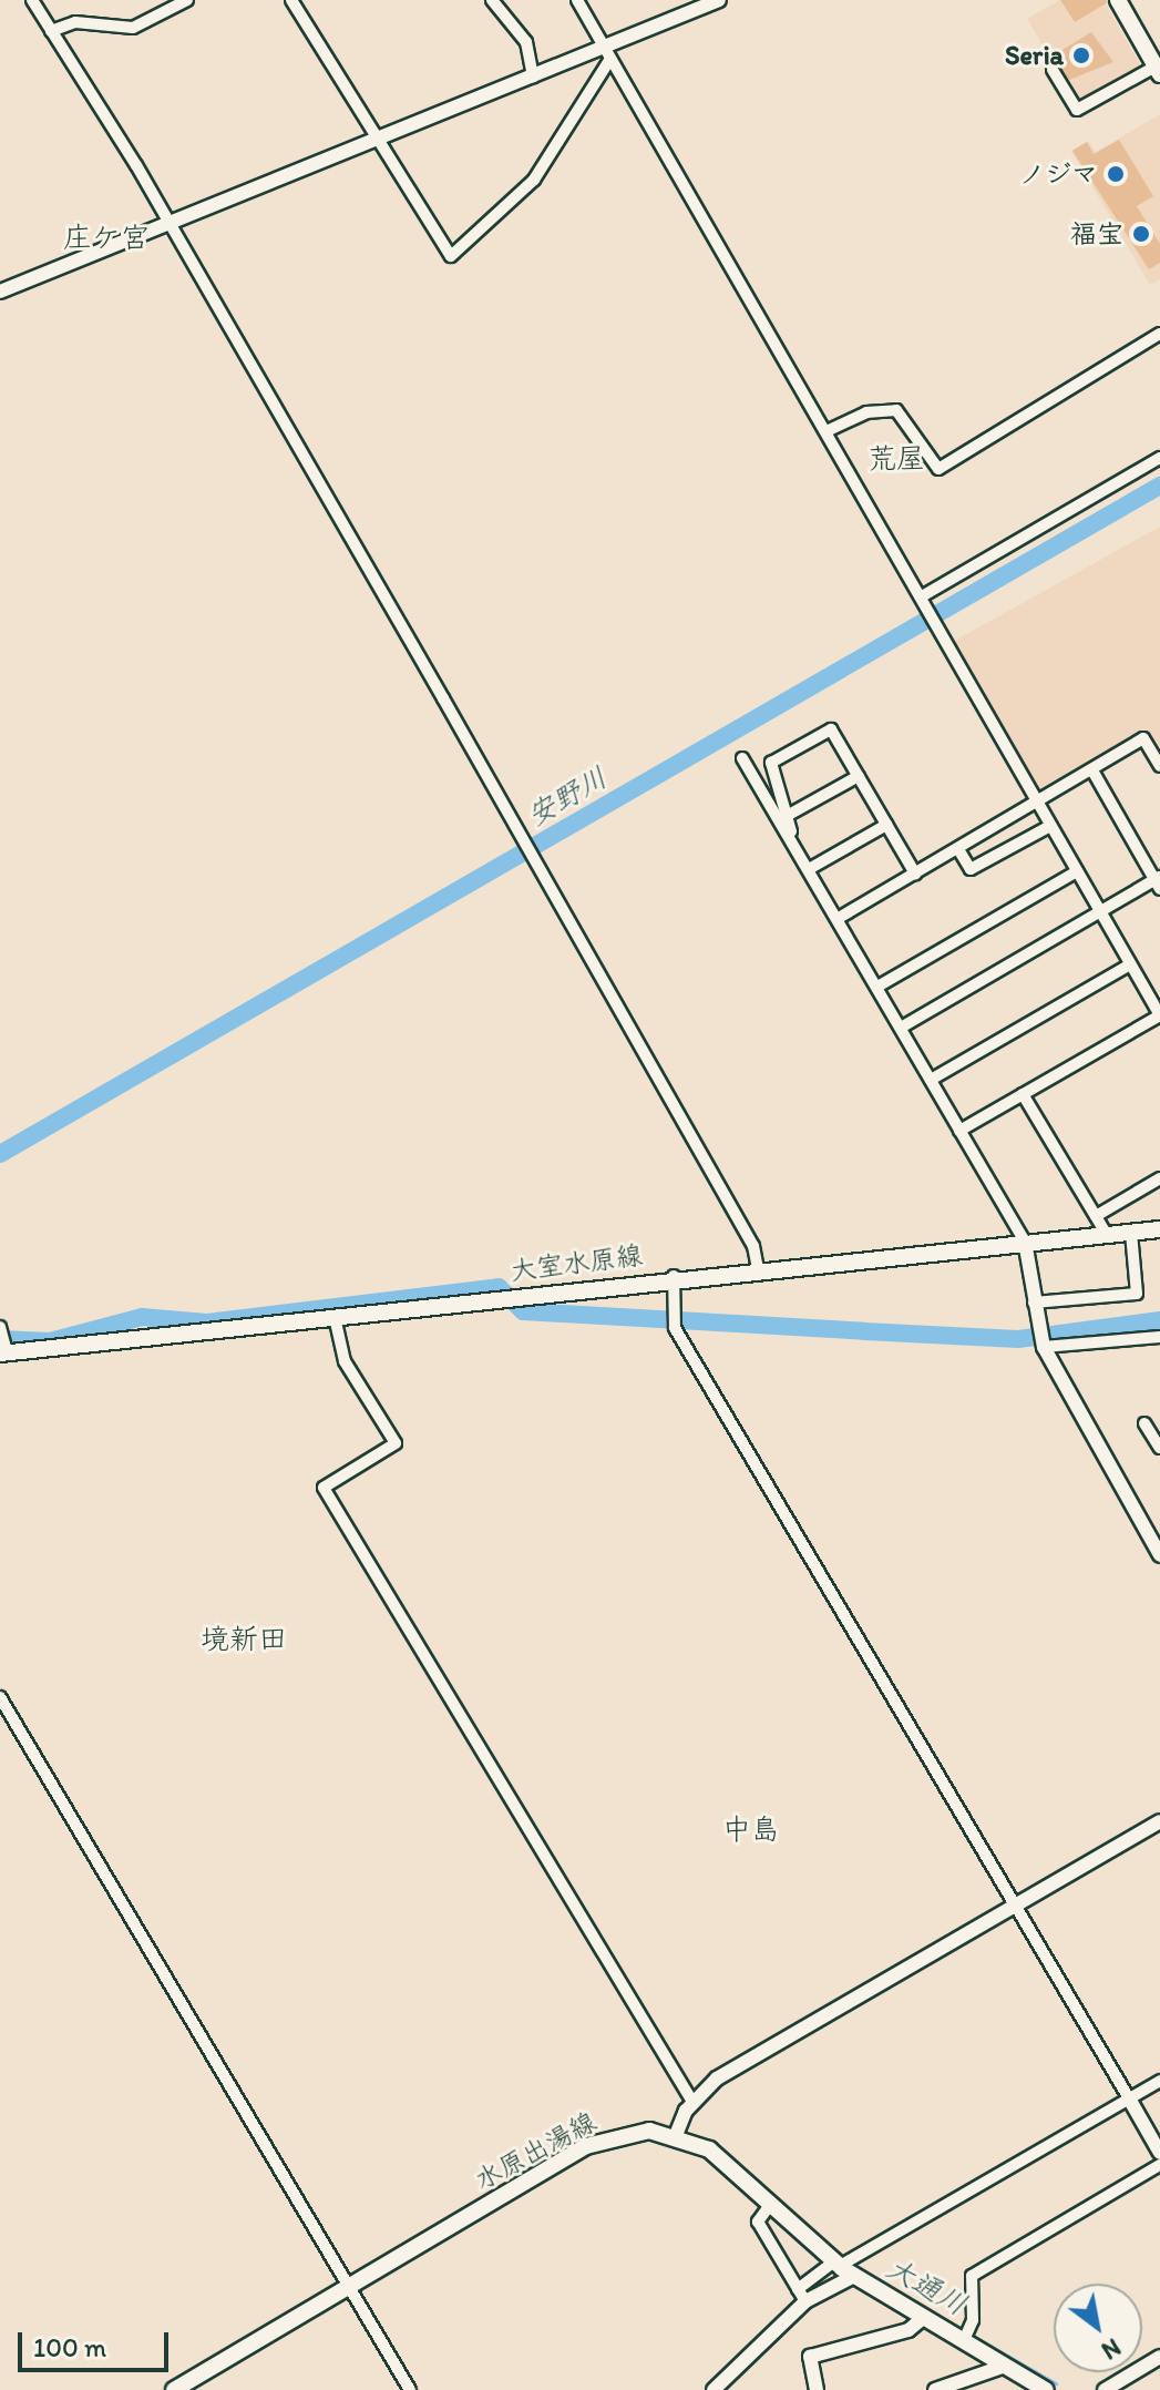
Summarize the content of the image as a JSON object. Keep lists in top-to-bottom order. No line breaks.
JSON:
{"streets":{"main road":["大室水原線","水原出湯線"]},"districts":["庄ケ宮","荒屋","境新田","中島"],"water":["安野川","大通川"],"places":["Seria","ノジマ","福宝"],"scale_bar":"100 m","north":"bottom right"}
